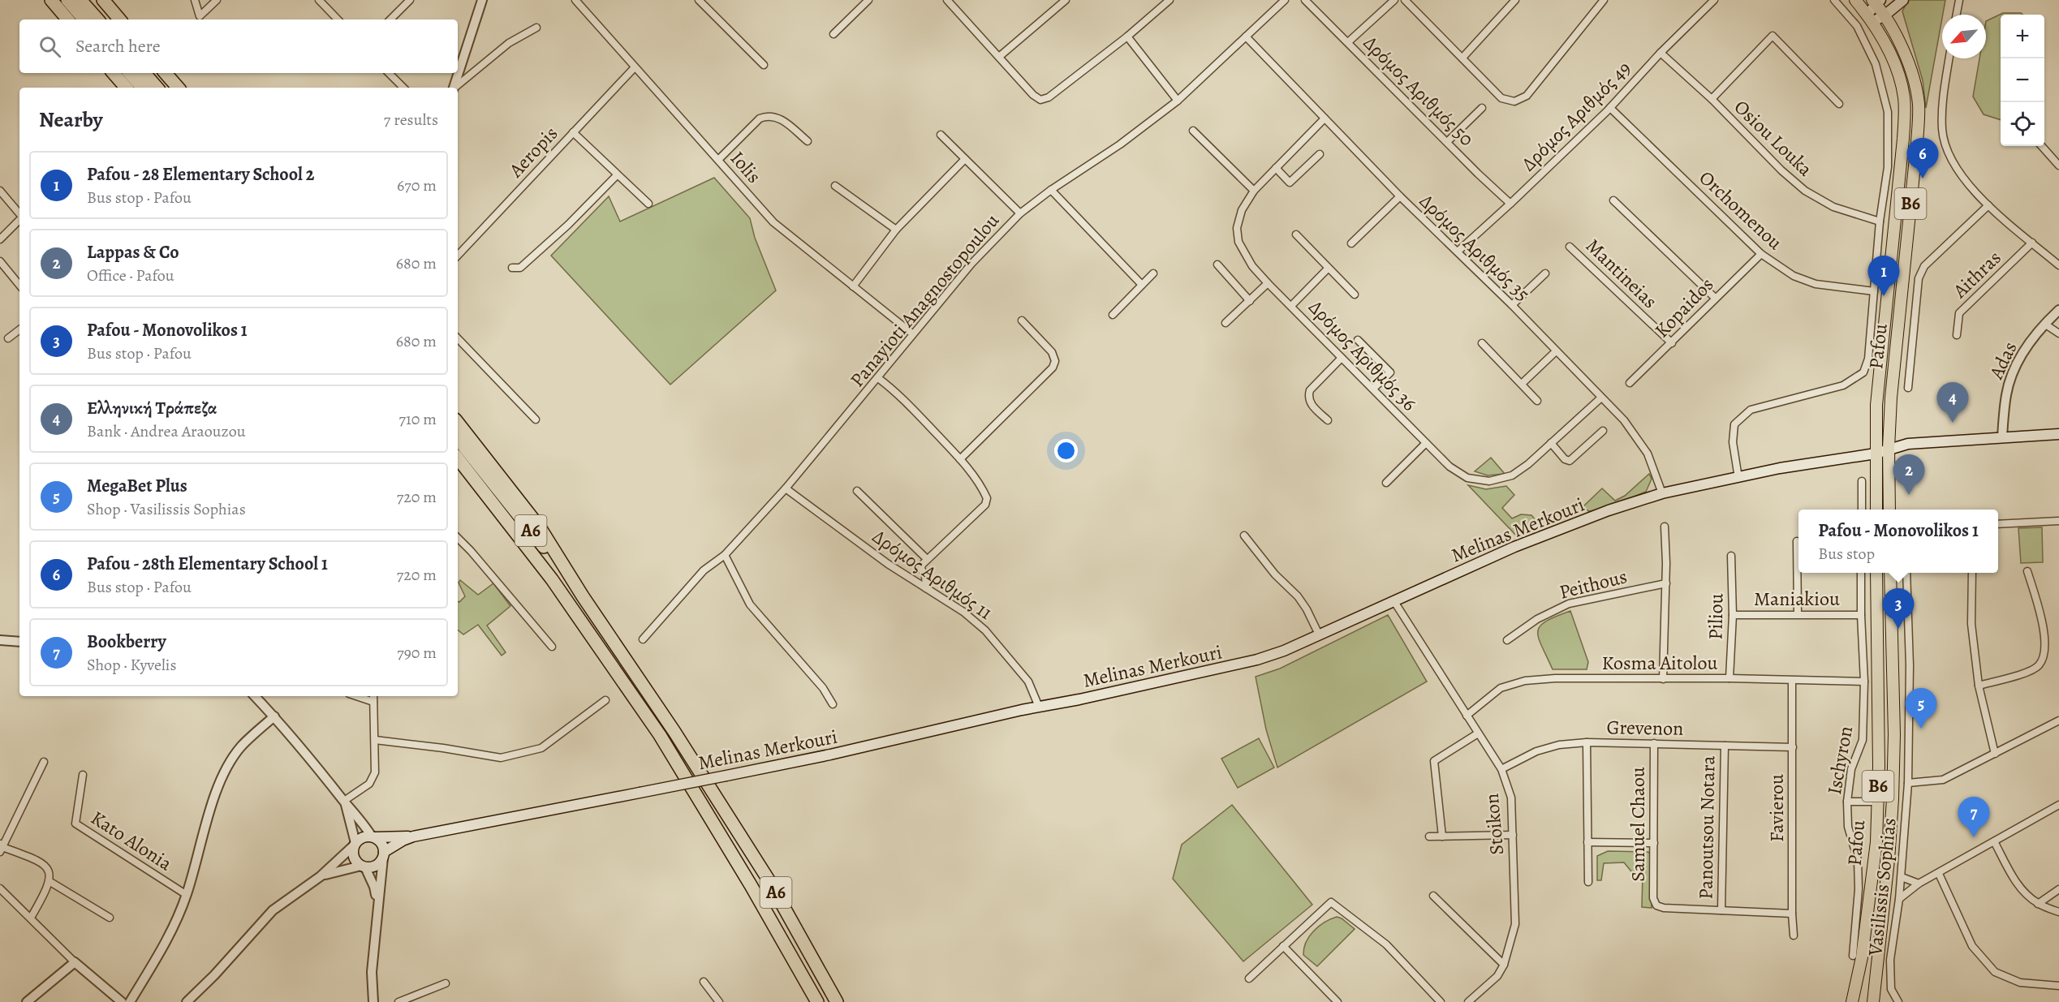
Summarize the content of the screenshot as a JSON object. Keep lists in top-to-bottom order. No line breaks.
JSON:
{"streets":{"highway":["A6"],"main road":["B6","Pafou","Melinas Merkouri"],"street":["Δρόμος Αριθμός 50","Δρόμος Αριθμός 49","Osiou Louka","Aeropis","Iolis","Orchomenou","Δρόμος Αριθμός 35","Mantineias","Aithras","Panayioti Anagnostopoulou","Kopaidos","Δρόμος Αριθμός 36","Adas","Δρόμος Αριθμός 11","Peithous","Maniakiou","Piliou","Kosma Aitolou","Grevenon","Ischyron","Favierou","Stoikon","Samuel Chaou","Panoutsou Notara","Kato Alonia","Vasilissis Sophias"]},"crossings":[["Δρόμος Αριθμός 50","Δρόμος Αριθμός 49"],["Δρόμος Αριθμός 49","Osiou Louka"],["Δρόμος Αριθμός 49","Orchomenou"],["Δρόμος Αριθμός 49","Δρόμος Αριθμός 35"],["Aeropis","Iolis"],["Iolis","Panayioti Anagnostopoulou"],["B6","Pafou"],["Orchomenou","Kopaidos"],["Δρόμος Αριθμός 35","Panayioti Anagnostopoulou"],["Δρόμος Αριθμός 35","Δρόμος Αριθμός 36"],["Δρόμος Αριθμός 35","Melinas Merkouri"],["Mantineias","Kopaidos"],["Panayioti Anagnostopoulou","Δρόμος Αριθμός 11"],["Pafou","Melinas Merkouri"],["Adas","Melinas Merkouri"],["Melinas Merkouri","Δρόμος Αριθμός 11"],["Melinas Merkouri","Stoikon"],["Maniakiou","Piliou"],["Maniakiou","Ischyron"],["Piliou","Kosma Aitolou"],["Kosma Aitolou","Ischyron"],["Kosma Aitolou","Favierou"],["Kosma Aitolou","Stoikon"],["Grevenon","Favierou"],["Grevenon","Stoikon"],["Grevenon","Samuel Chaou"],["Grevenon","Panoutsou Notara"],["Samuel Chaou","Panoutsou Notara"]],"north":"bottom left","page":{"map_buttons":["+","−"],"search":"Search here","heading":["Nearby","7 results"],"pins":["6","1","4","2","3","5","7"],"list":[{"mark":"1","name":"Pafou - 28 Elementary School 2","note":"Bus stop · Pafou","value":"670 m"},{"mark":"2","name":"Lappas & Co","note":"Office · Pafou","value":"680 m"},{"mark":"3","name":"Pafou - Monovolikos 1","note":"Bus stop · Pafou","value":"680 m"},{"mark":"4","name":"Ελληνική Τράπεζα","note":"Bank · Andrea Araouzou","value":"710 m"},{"mark":"5","name":"MegaBet Plus","note":"Shop · Vasilissis Sophias","value":"720 m"},{"mark":"6","name":"Pafou - 28th Elementary School 1","note":"Bus stop · Pafou","value":"720 m"},{"mark":"7","name":"Bookberry","note":"Shop · Kyvelis","value":"790 m"}],"popup":["Pafou - Monovolikos 1","Bus stop"]}}
